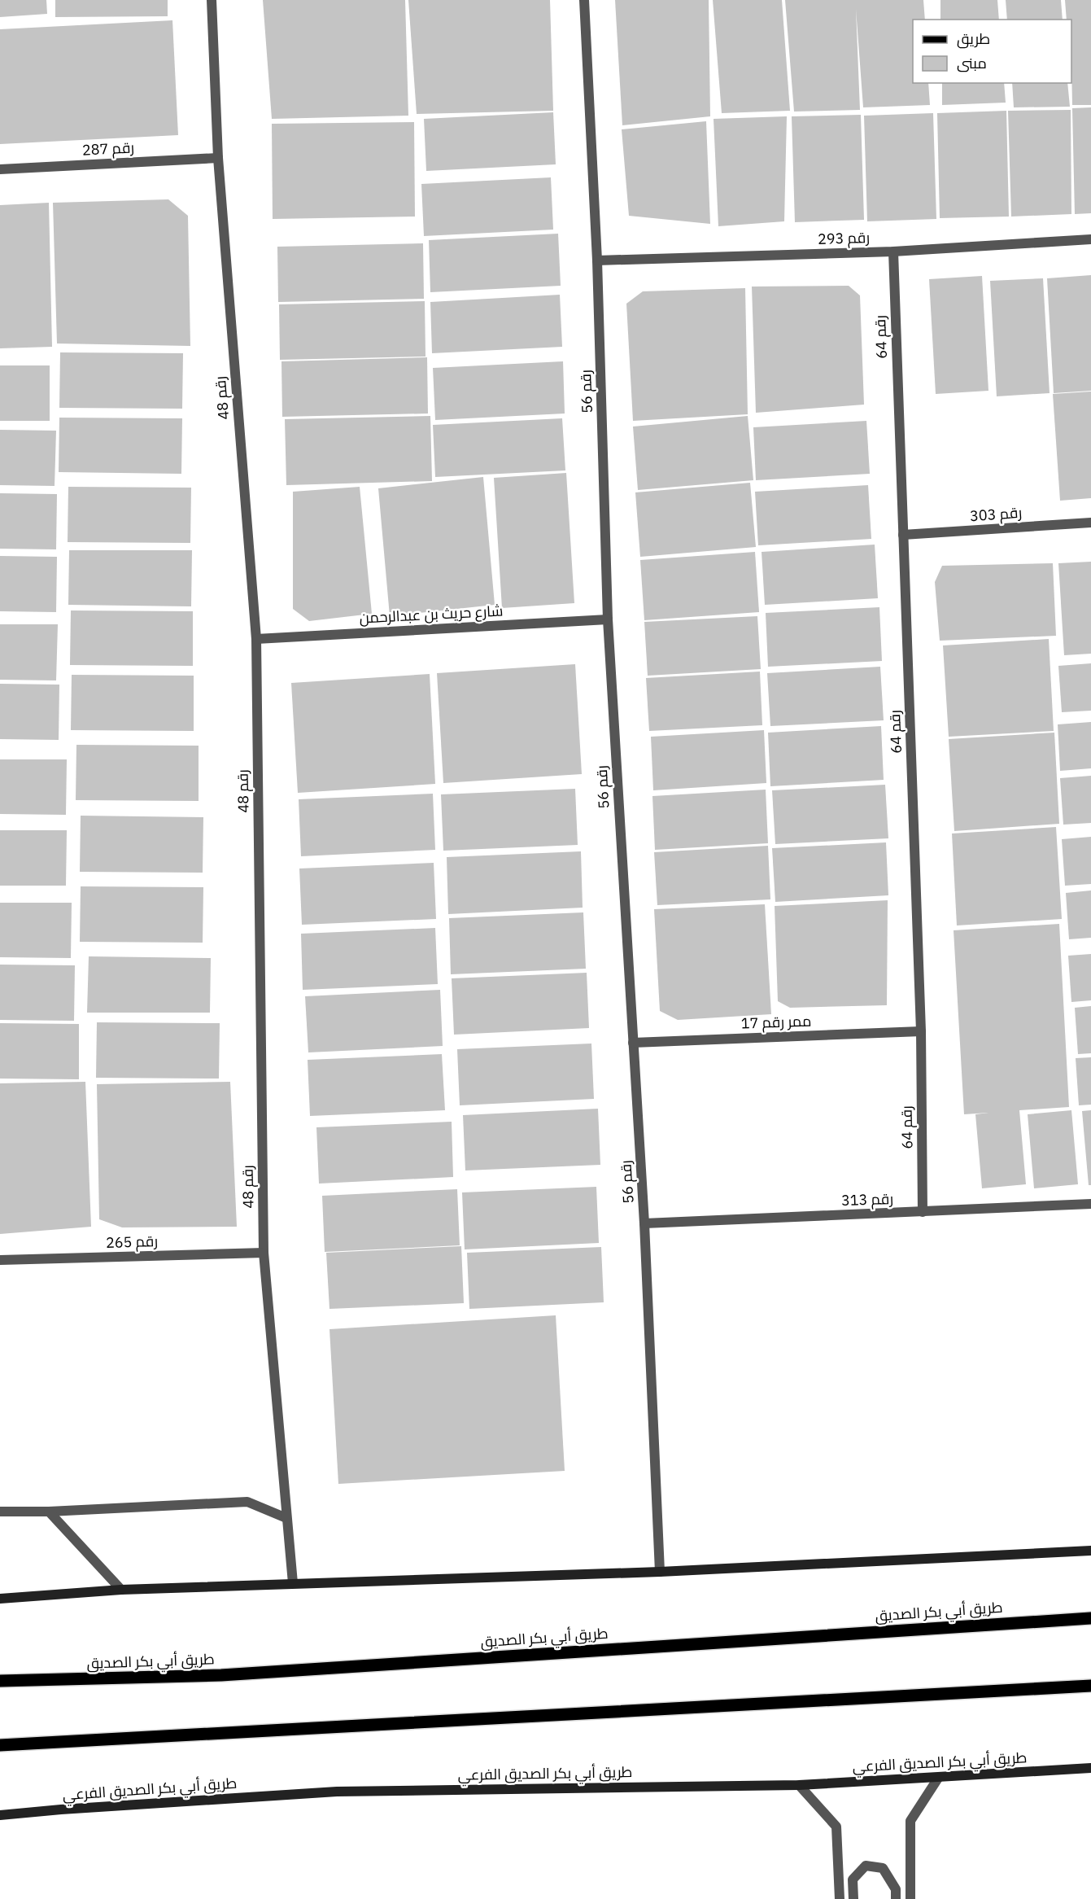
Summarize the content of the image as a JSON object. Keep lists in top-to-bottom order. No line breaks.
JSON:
{"streets":{"main road":["طريق أبي بكر الصديق","طريق أبي بكر الصديق الفرعي"],"street":["رقم 287","رقم 293","رقم 64","رقم 56","رقم 48","رقم 303","شارع حريث بن عبدالرحمن","ممر رقم 17","رقم 313","رقم 265"]},"crossings":[["رقم 287","رقم 48"],["رقم 293","رقم 64"],["رقم 293","رقم 56"],["رقم 64","رقم 303"],["رقم 64","ممر رقم 17"],["رقم 64","رقم 313"],["رقم 56","شارع حريث بن عبدالرحمن"],["رقم 56","ممر رقم 17"],["رقم 56","رقم 313"],["رقم 48","شارع حريث بن عبدالرحمن"],["رقم 48","رقم 265"]],"legend":["طريق","مبنى"]}
